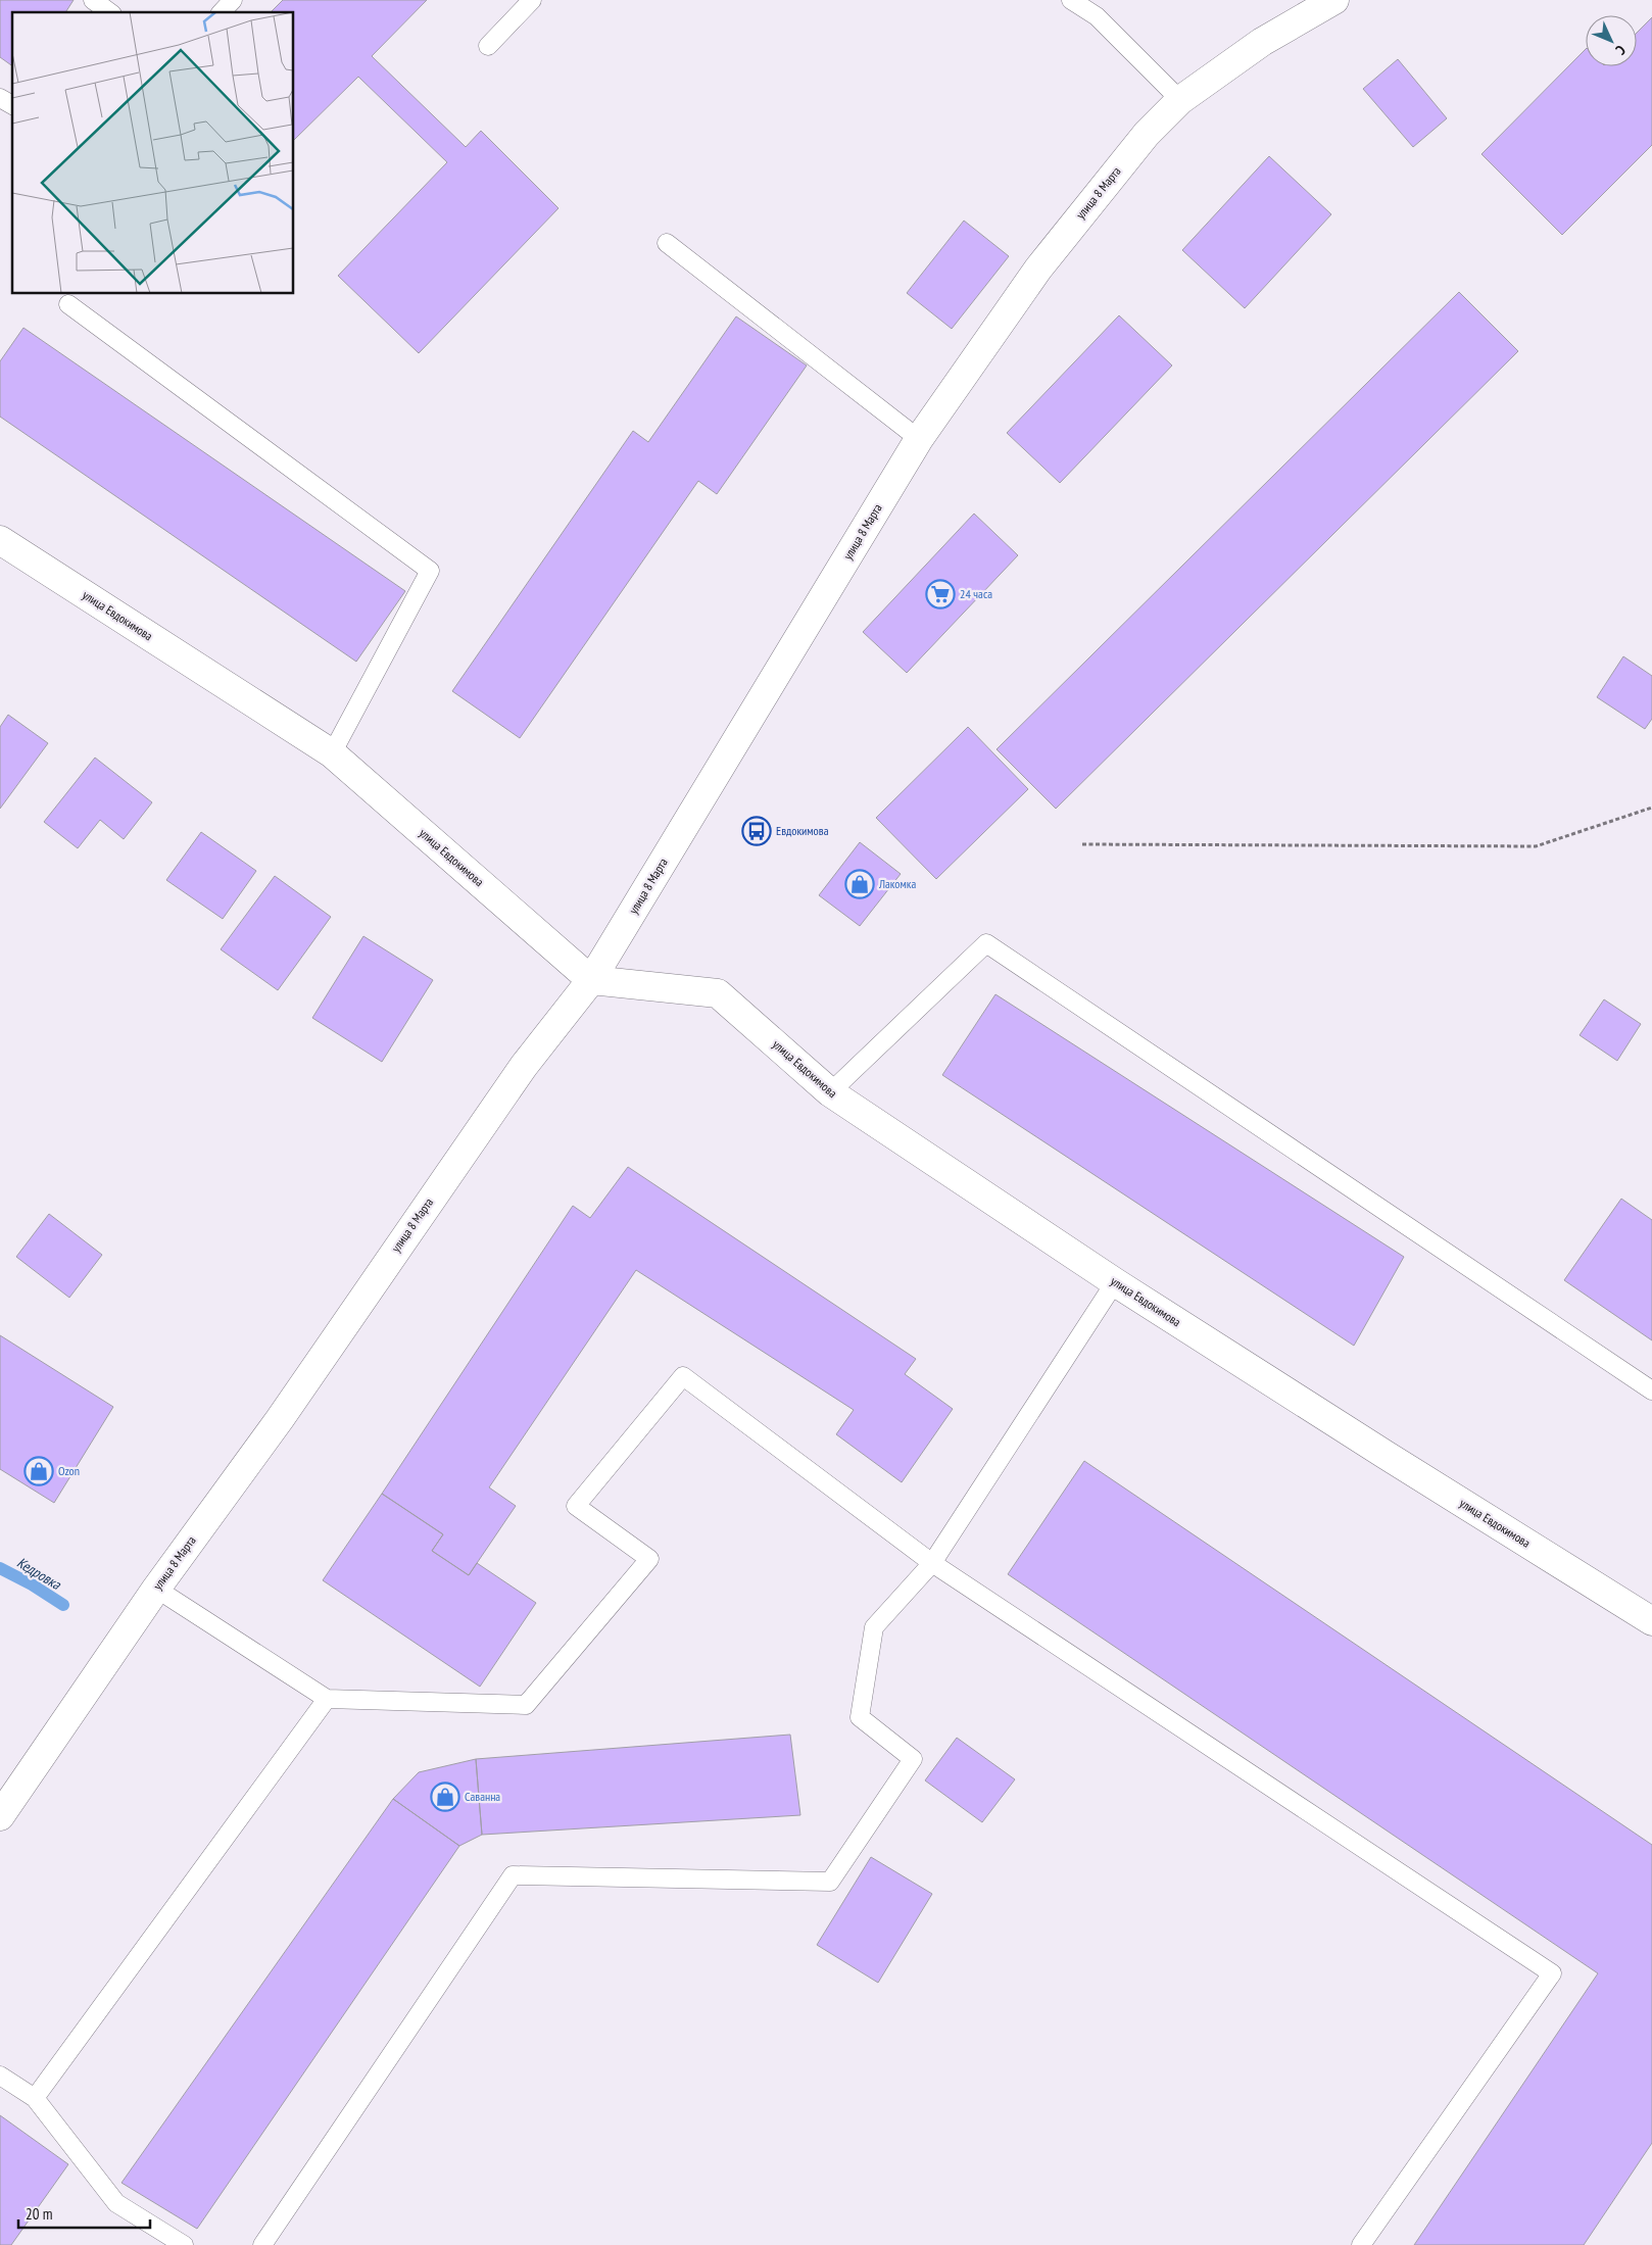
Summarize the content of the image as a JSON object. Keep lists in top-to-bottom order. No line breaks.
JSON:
{"streets":{"main road":["улица 8 Марта","улица Евдокимова"]},"crossings":[["улица 8 Марта","улица Евдокимова"]],"water":["Кедровка"],"places":{"supermarket":["24 часа"],"bus stop":["Евдокимова"],"shop":["Лакомка","Ozon","Саванна"]},"scale_bar":"20 m","north":"bottom right"}
